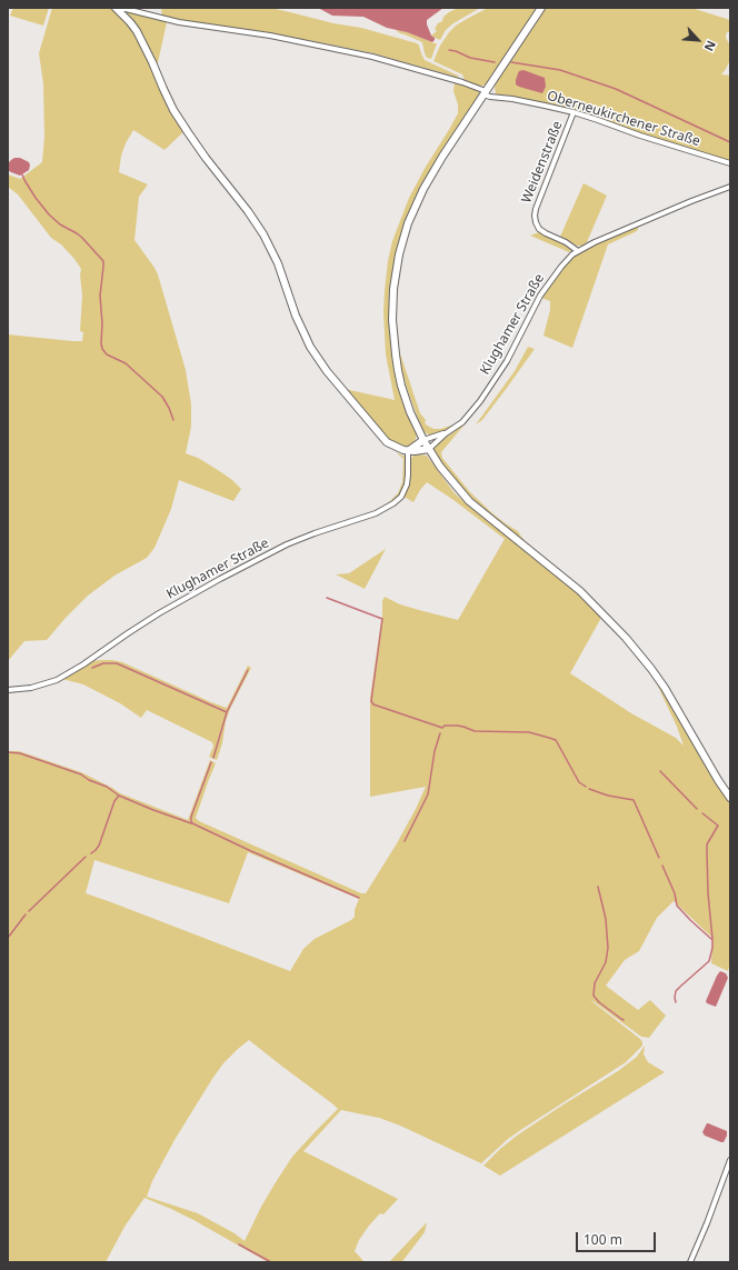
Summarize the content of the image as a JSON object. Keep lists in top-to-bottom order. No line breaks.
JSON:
{"streets":{"street":["Oberneukirchener Straße","Weidenstraße","Klughamer Straße"]},"crossings":[["Oberneukirchener Straße","Weidenstraße"],["Weidenstraße","Klughamer Straße"]],"scale_bar":"100 m","north":"bottom right"}
